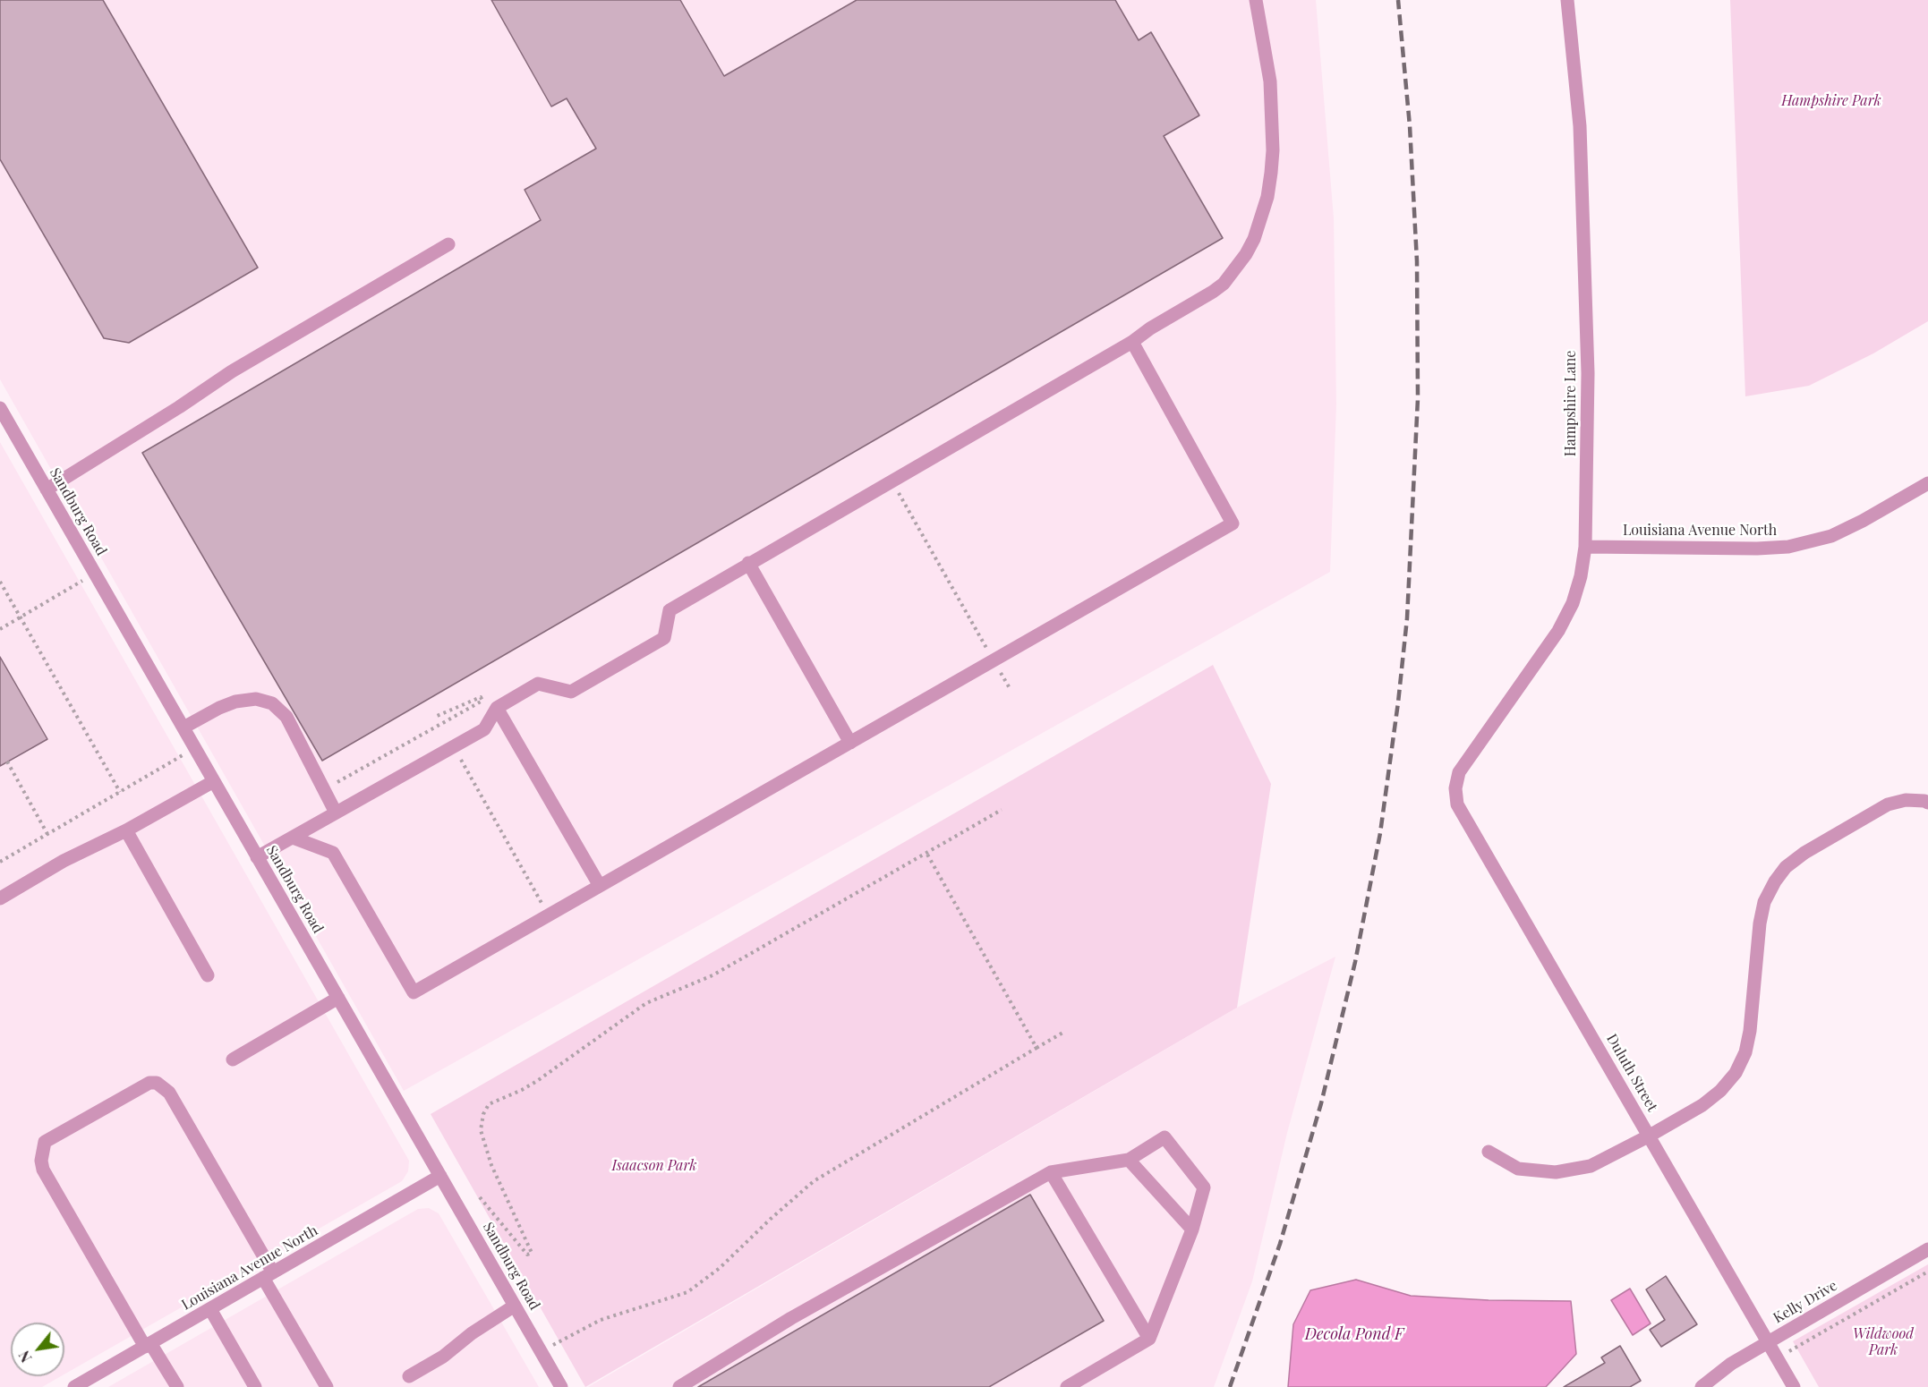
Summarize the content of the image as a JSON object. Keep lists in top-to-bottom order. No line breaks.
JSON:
{"streets":{"street":["Hampshire Lane","Sandburg Road","Louisiana Avenue North","Duluth Street","Kelly Drive"]},"crossings":[["Hampshire Lane","Louisiana Avenue North"],["Hampshire Lane","Duluth Street"],["Sandburg Road","Louisiana Avenue North"],["Duluth Street","Kelly Drive"]],"water":["Decola Pond F"],"parks":["Hampshire Park","Isaacson Park","Wildwood Park"],"north":"bottom left"}
